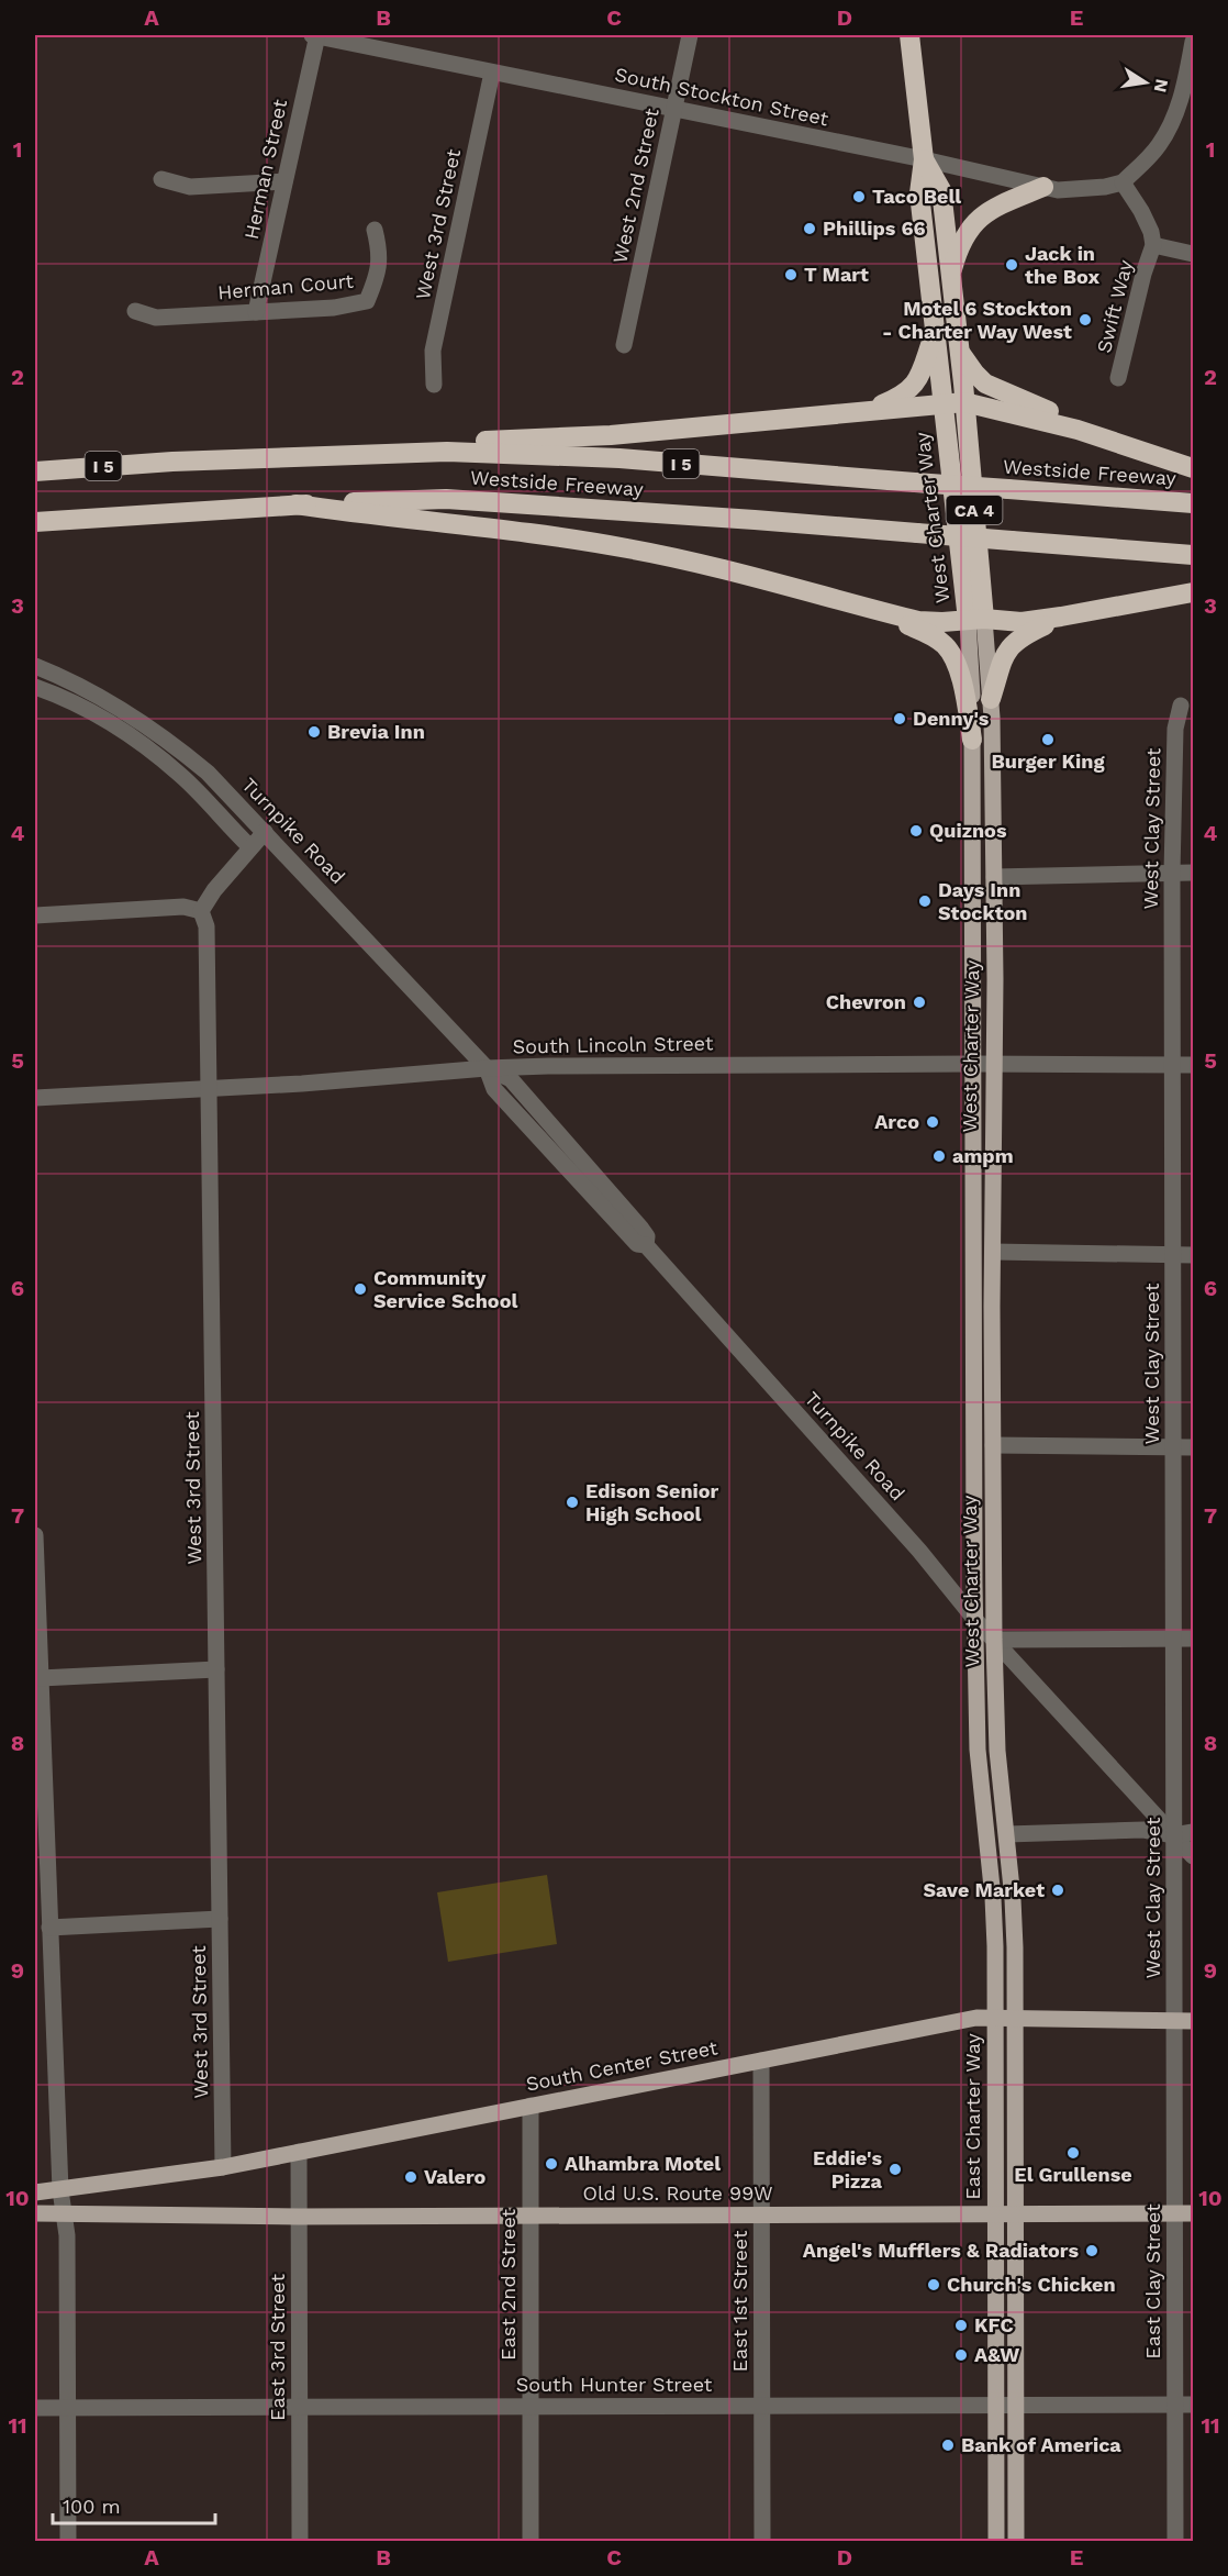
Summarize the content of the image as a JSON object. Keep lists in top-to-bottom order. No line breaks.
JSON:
{"streets":{"highway":["I 5","Westside Freeway","CA 4","West Charter Way"],"main road":["South Center Street","East Charter Way","Old U.S. Route 99W"],"street":["South Stockton Street","Herman Street","West 2nd Street","West 3rd Street","Herman Court","Swift Way","West Clay Street","Turnpike Road","South Lincoln Street","East Clay Street","East 2nd Street","East 1st Street","East 3rd Street","South Hunter Street"]},"crossings":[["South Stockton Street","Herman Street"],["South Stockton Street","West 2nd Street"],["South Stockton Street","West 3rd Street"],["South Stockton Street","West Charter Way"],["Herman Street","Herman Court"],["West 3rd Street","South Lincoln Street"],["West 3rd Street","South Center Street"],["West Charter Way","Turnpike Road"],["West Charter Way","South Lincoln Street"],["West Charter Way","South Center Street"],["West Charter Way","East Charter Way"],["West Clay Street","Turnpike Road"],["West Clay Street","South Lincoln Street"],["West Clay Street","South Center Street"],["West Clay Street","East Clay Street"],["Turnpike Road","South Lincoln Street"],["South Center Street","East Charter Way"],["South Center Street","East Clay Street"],["South Center Street","East 2nd Street"],["South Center Street","East 1st Street"],["South Center Street","East 3rd Street"],["East Charter Way","Old U.S. Route 99W"],["Old U.S. Route 99W","East Clay Street"],["Old U.S. Route 99W","East 2nd Street"],["Old U.S. Route 99W","East 1st Street"],["Old U.S. Route 99W","East 3rd Street"],["East Clay Street","South Hunter Street"],["East 2nd Street","South Hunter Street"],["East 1st Street","South Hunter Street"],["East 3rd Street","South Hunter Street"]],"places":["Taco Bell","Phillips 66","Jack in the Box","T Mart","Motel 6 Stockton - Charter Way West","Denny's","Brevia Inn","Burger King","Quiznos","Days Inn Stockton","Chevron","Arco","ampm","Community Service School","Edison Senior High School","Save Market","El Grullense","Alhambra Motel","Eddie's Pizza","Valero","Angel's Mufflers & Radiators","Church's Chicken","KFC","A&W","Bank of America"],"scale_bar":"100 m","north":"right","grid":{"columns":["A","B","C","D","E"],"rows":["1","2","3","4","5","6","7","8","9","10","11"]}}
